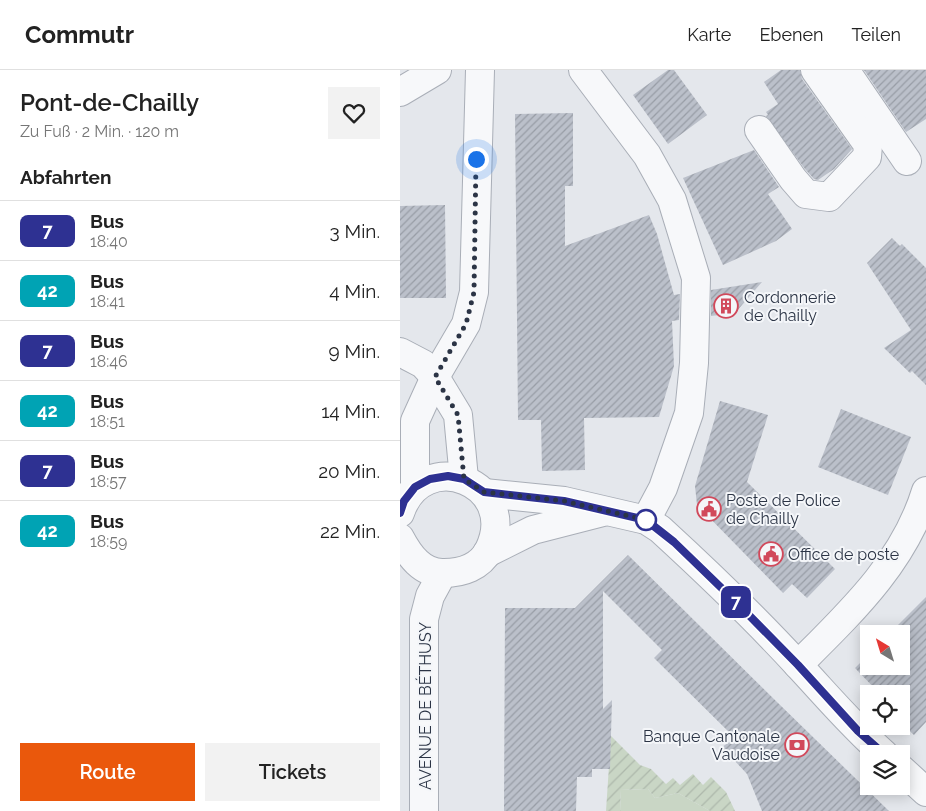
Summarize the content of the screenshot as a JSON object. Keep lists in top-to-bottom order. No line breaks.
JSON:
{"streets":{"street":["AVENUE DE BÉTHUSY"]},"places":{"building":["Cordonnerie de Chailly"],"public building":["Poste de Police de Chailly","Office de poste"],"bank":["Banque Cantonale Vaudoise"]},"lines":["bus line 7"],"north":"top left","page":{"header":"Commutr","nav":["Karte","Ebenen","Teilen"],"heading":[["Pont-de-Chailly","Zu Fuß · 2 Min. · 120 m"],"Abfahrten"],"on_map":"7","list":[{"mark":"7","name":"Bus","note":"18:40","value":"3 Min."},{"mark":"42","name":"Bus","note":"18:41","value":"4 Min."},{"mark":"7","name":"Bus","note":"18:46","value":"9 Min."},{"mark":"42","name":"Bus","note":"18:51","value":"14 Min."},{"mark":"7","name":"Bus","note":"18:57","value":"20 Min."},{"mark":"42","name":"Bus","note":"18:59","value":"22 Min."}],"buttons":["Route","Tickets"]}}
